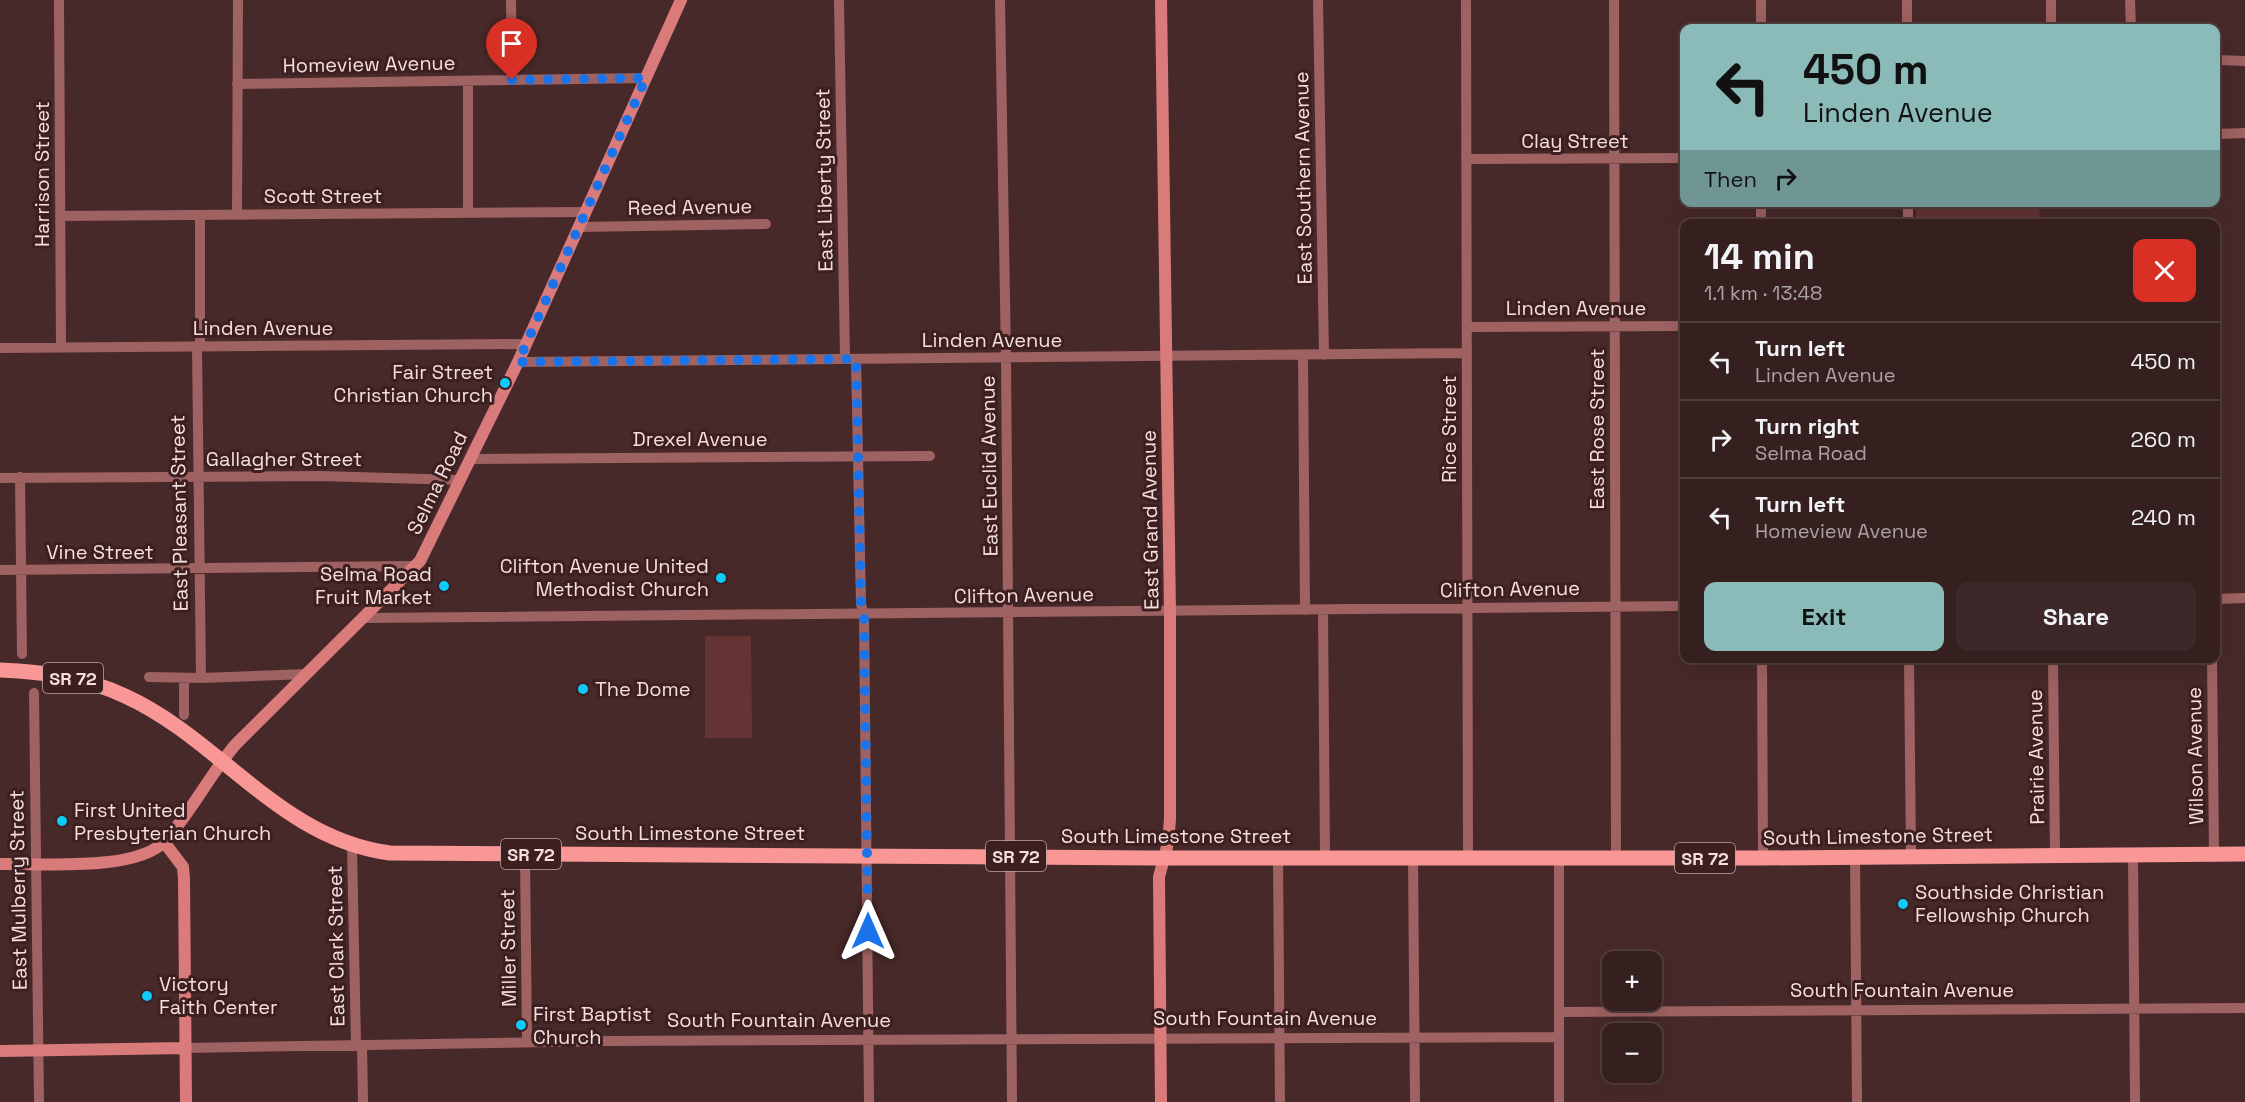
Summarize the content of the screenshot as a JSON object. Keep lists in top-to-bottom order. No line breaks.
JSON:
{"streets":{"main road":["SR 72","South Limestone Street"],"street":["Homeview Avenue","Clay Street","Harrison Street","East Southern Avenue","East Liberty Street","Scott Street","Reed Avenue","Linden Avenue","Rice Street","East Rose Street","Drexel Avenue","Gallagher Street","East Euclid Avenue","Selma Road","East Pleasant Street","East Grand Avenue","Vine Street","Clifton Avenue","Wilson Avenue","Prairie Avenue","East Mulberry Street","East Clark Street","Miller Street","South Fountain Avenue"]},"crossings":[["Homeview Avenue","Selma Road"],["Clay Street","Rice Street"],["Clay Street","East Rose Street"],["Harrison Street","Scott Street"],["Harrison Street","Linden Avenue"],["East Southern Avenue","Linden Avenue"],["East Liberty Street","Linden Avenue"],["East Liberty Street","Drexel Avenue"],["East Liberty Street","Clifton Avenue"],["East Liberty Street","South Limestone Street"],["East Liberty Street","South Fountain Avenue"],["Scott Street","Selma Road"],["Scott Street","East Pleasant Street"],["Reed Avenue","Selma Road"],["Linden Avenue","Rice Street"],["Linden Avenue","East Rose Street"],["Linden Avenue","East Euclid Avenue"],["Linden Avenue","Selma Road"],["Linden Avenue","East Pleasant Street"],["Linden Avenue","East Grand Avenue"],["Rice Street","Clifton Avenue"],["Rice Street","South Limestone Street"],["East Rose Street","Clifton Avenue"],["East Rose Street","South Limestone Street"],["Drexel Avenue","Selma Road"],["Gallagher Street","Selma Road"],["Gallagher Street","East Pleasant Street"],["East Euclid Avenue","Clifton Avenue"],["East Euclid Avenue","South Limestone Street"],["East Euclid Avenue","South Fountain Avenue"],["Selma Road","Vine Street"],["Selma Road","Clifton Avenue"],["Selma Road","SR 72"],["Selma Road","South Limestone Street"],["East Pleasant Street","Vine Street"],["East Grand Avenue","Clifton Avenue"],["East Grand Avenue","South Limestone Street"],["East Grand Avenue","South Fountain Avenue"],["SR 72","South Limestone Street"],["Wilson Avenue","South Limestone Street"],["Prairie Avenue","South Limestone Street"],["South Limestone Street","East Clark Street"],["South Limestone Street","Miller Street"],["East Mulberry Street","South Fountain Avenue"],["East Clark Street","South Fountain Avenue"],["Miller Street","South Fountain Avenue"]],"places":["Fair Street Christian Church","Clifton Avenue United Methodist Church","Selma Road Fruit Market","The Dome","First United Presbyterian Church","Southside Christian Fellowship Church","Victory Faith Center","First Baptist Church"],"page":{"turn":["450 m","Linden Avenue"],"then":"Then","heading":["14 min","1.1 km · 13:48"],"list":[{"name":"Turn left","note":"Linden Avenue","value":"450 m"},{"name":"Turn right","note":"Selma Road","value":"260 m"},{"name":"Turn left","note":"Homeview Avenue","value":"240 m"}],"buttons":["Exit","Share"],"map_buttons":["+","−"]}}
